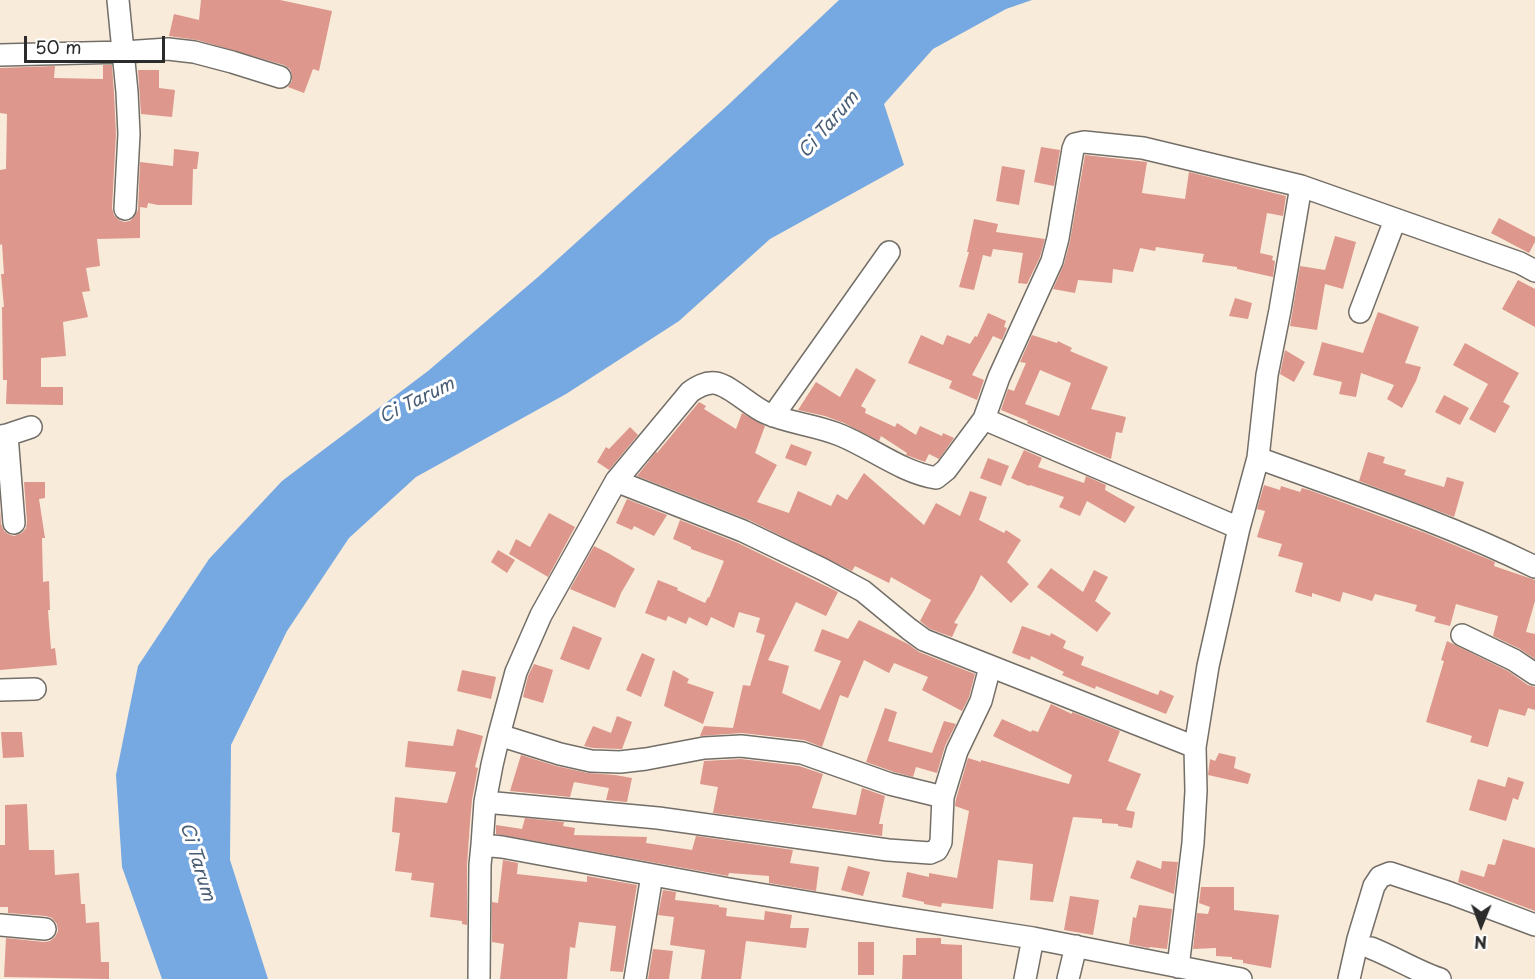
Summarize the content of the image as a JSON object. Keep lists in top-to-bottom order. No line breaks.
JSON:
{"water":["Ci Tarum"],"scale_bar":"50 m","north":"bottom"}
